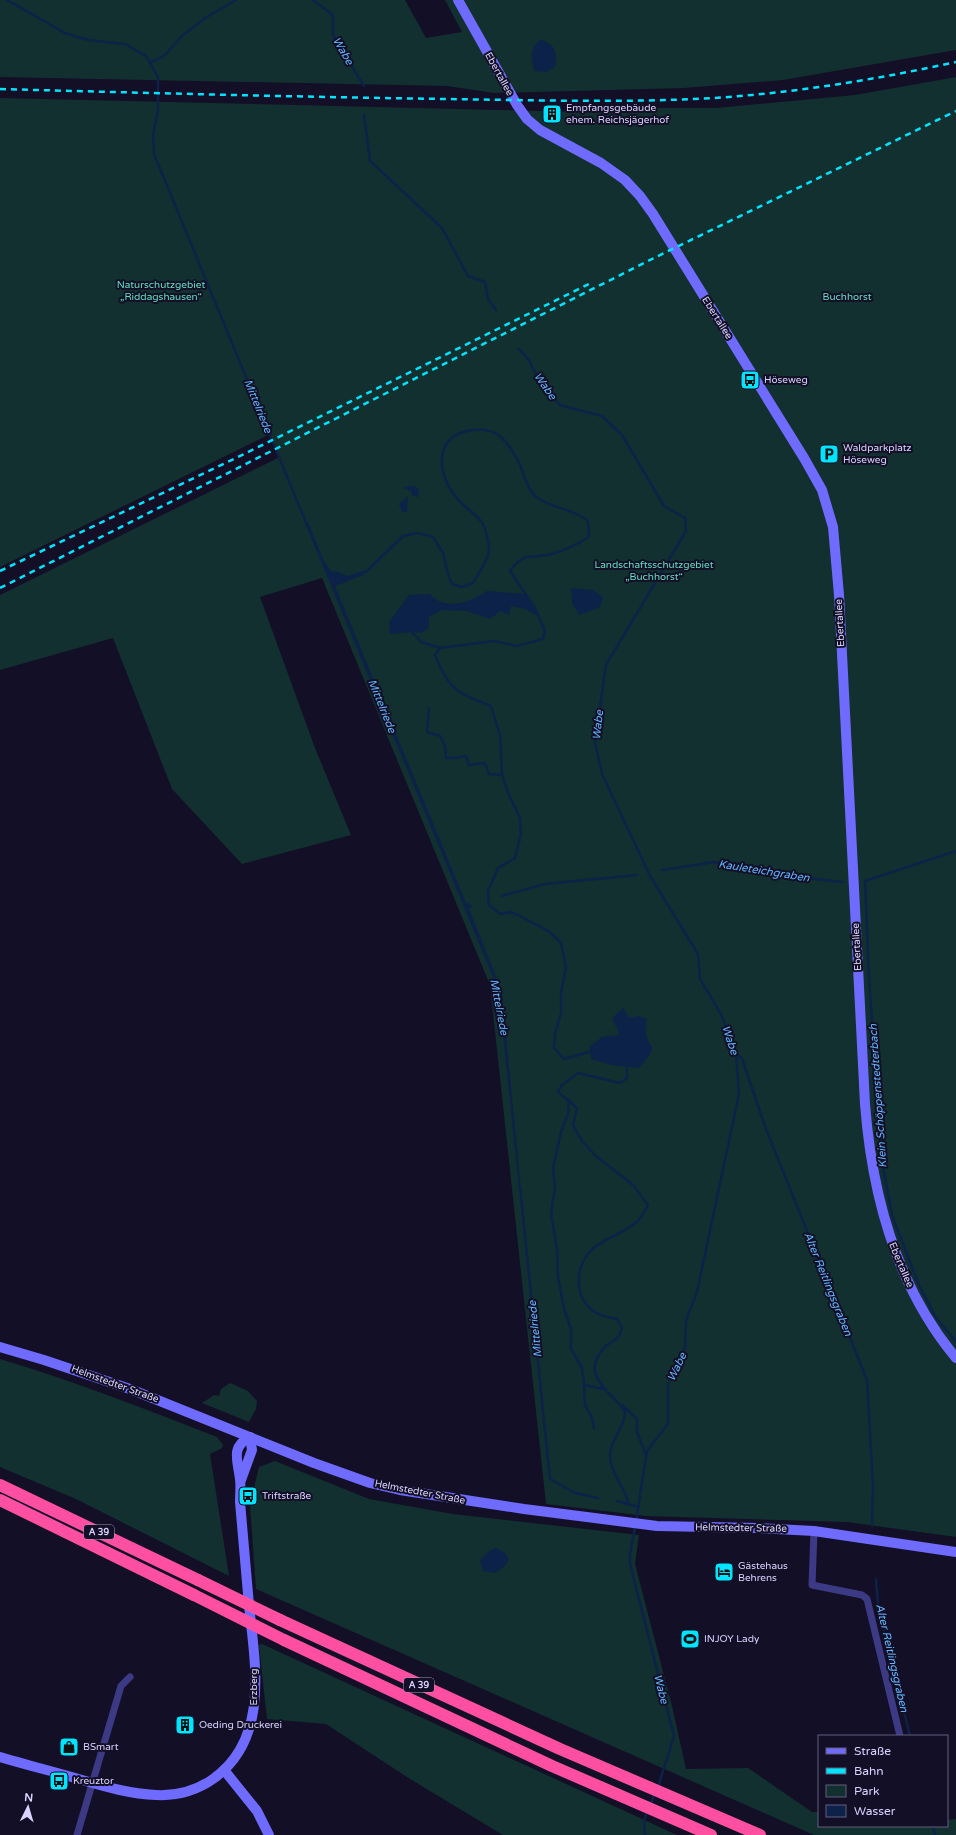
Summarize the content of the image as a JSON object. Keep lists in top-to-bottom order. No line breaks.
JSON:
{"streets":{"highway":["A 39"],"street":["Ebertallee","Helmstedter Straße","Erzberg"]},"crossings":[["Helmstedter Straße","Erzberg"]],"water":["Wabe","Mittelriede","Kauleteichgraben","Klein Schöppenstedterbach","Alter Reitlingsgraben"],"parks":["Naturschutzgebiet „Riddagshausen“","Buchhorst","Landschaftsschutzgebiet „Buchhorst“"],"places":{"building":["Empfangsgebäude ehem. Reichsjägerhof","Oeding Druckerei"],"bus stop":["Höseweg","Triftstraße","Kreuztor"],"parking":["Waldparkplatz Höseweg"],"hotel":["Gästehaus Behrens"],"sports":["INJOY Lady"],"shop":["BSmart"]},"legend":["Straße","Bahn","Park","Wasser"],"north":"top"}
